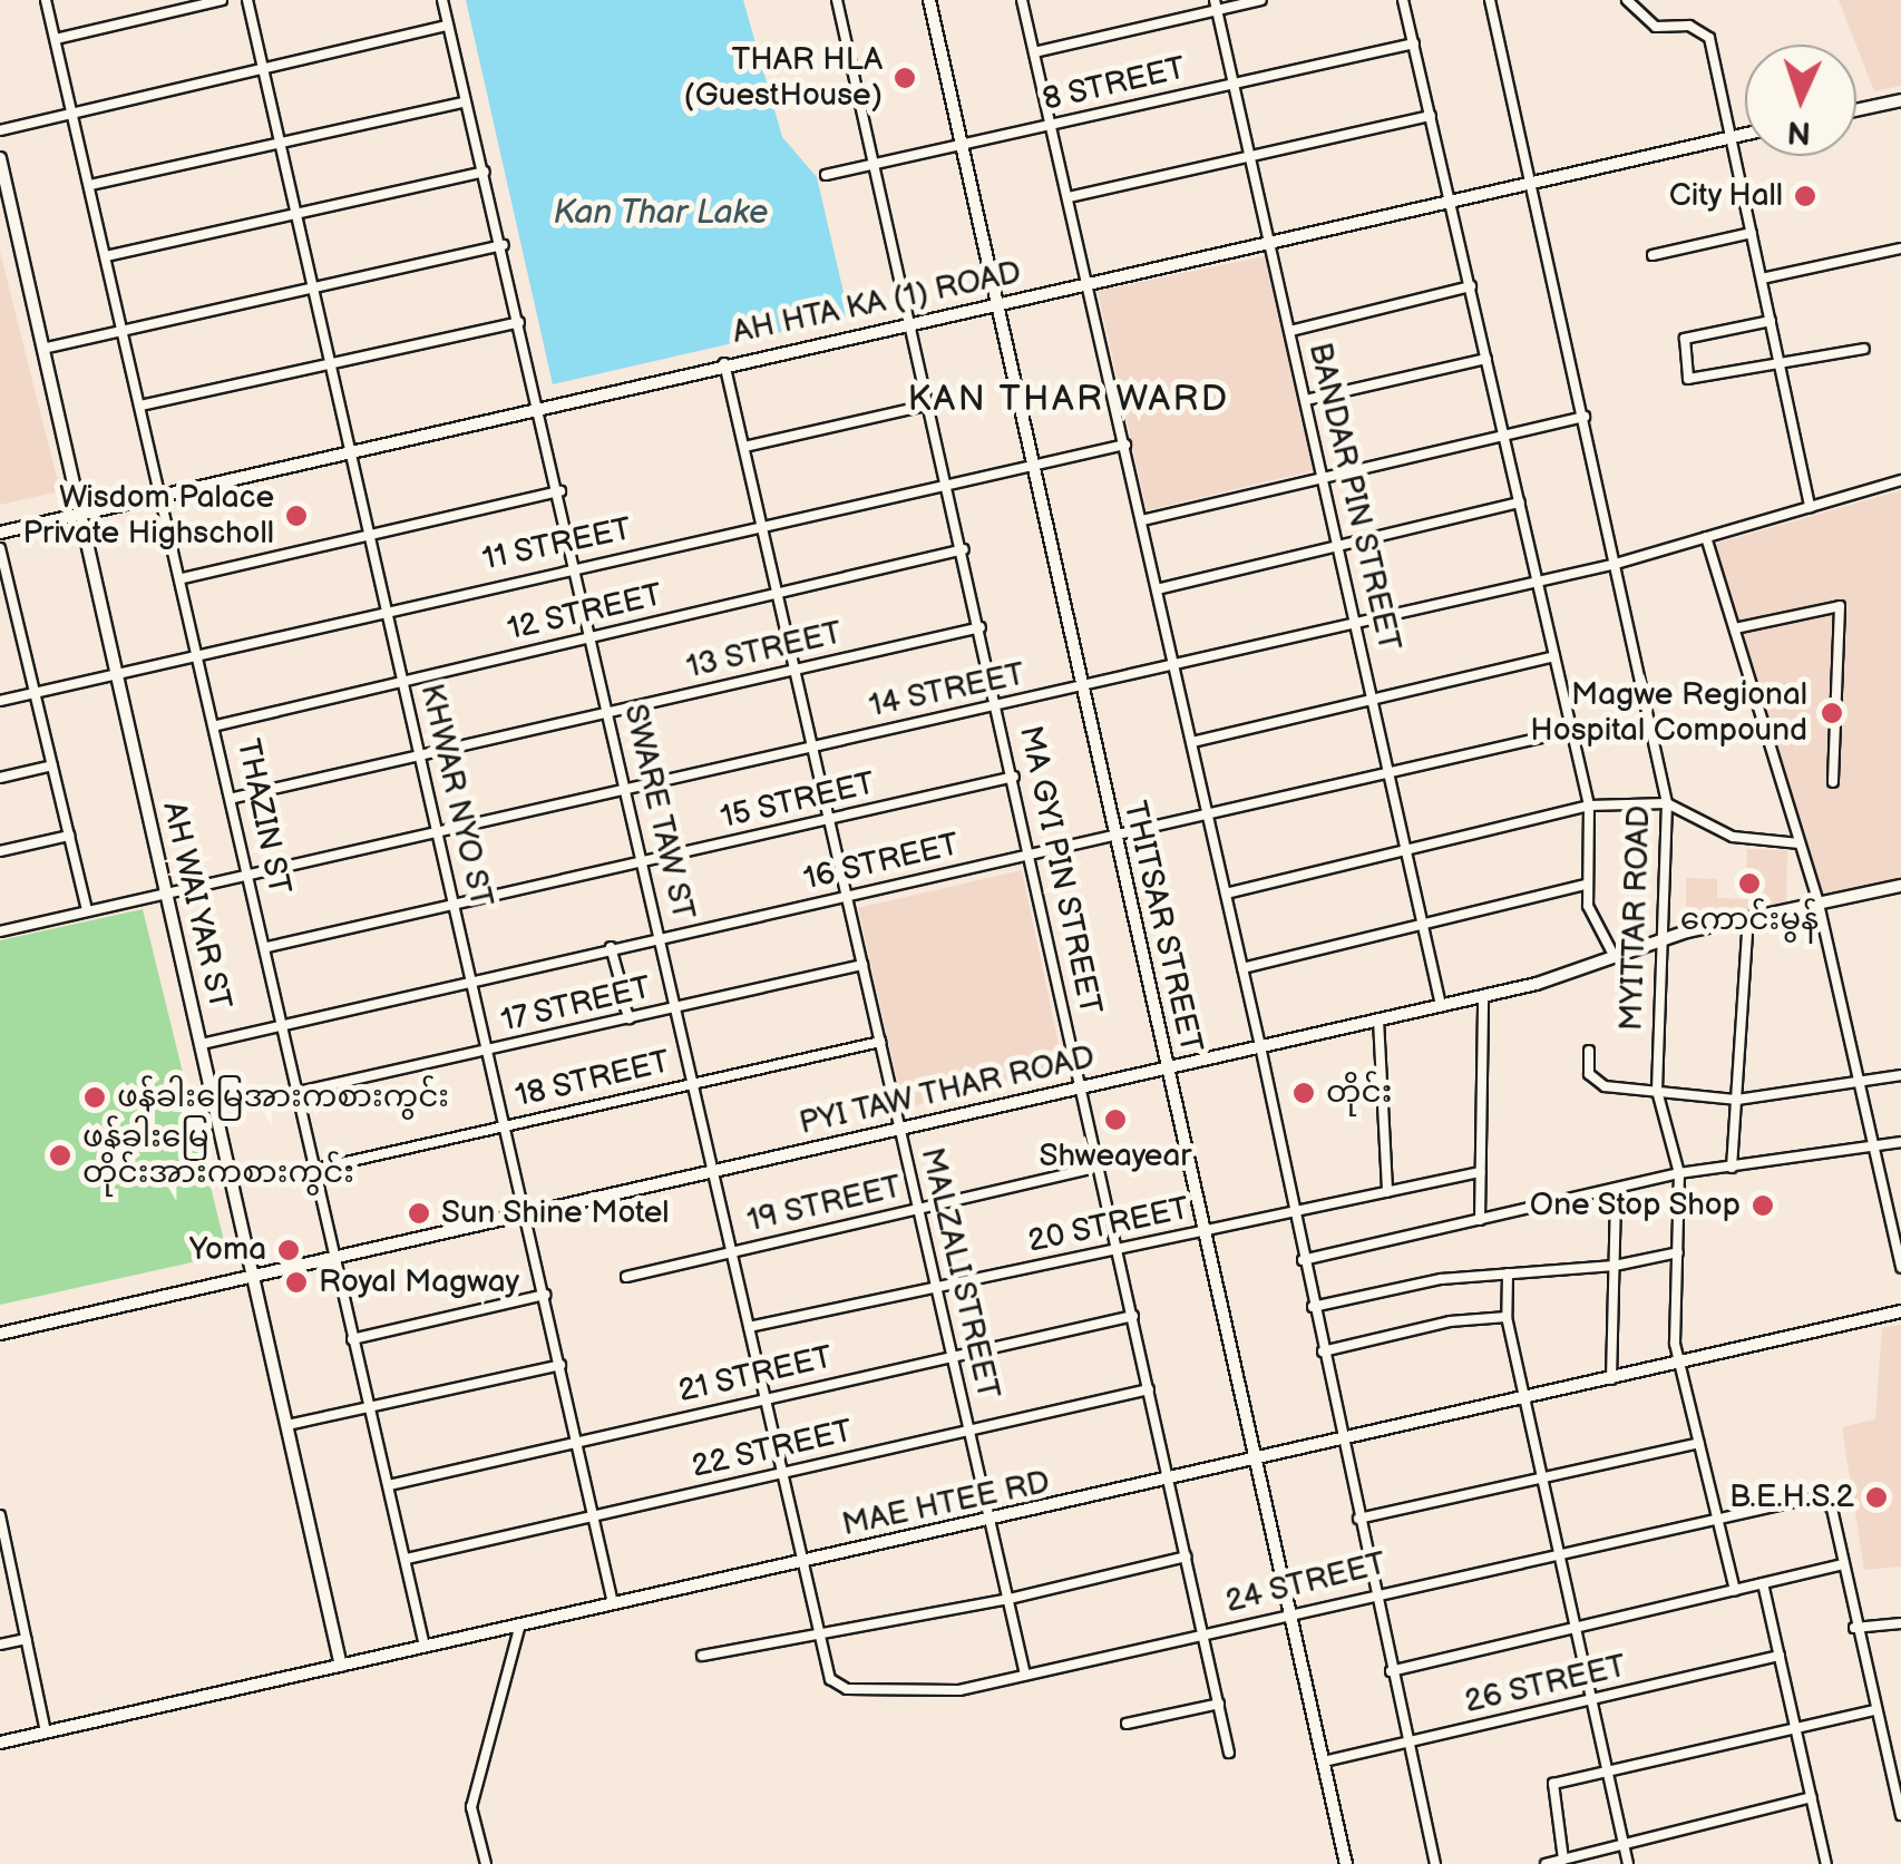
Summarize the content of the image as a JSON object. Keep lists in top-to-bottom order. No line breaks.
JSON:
{"streets":{"street":["8 STREET","AH HTA KA (1) ROAD","BANDAR PIN STREET","11 STREET","12 STREET","13 STREET","14 STREET","KHWAR NYO ST","15 STREET","SWARE TAW ST","THAZIN ST","16 STREET","MA GYI PIN STREET","AH WAI YAR ST","MYITTAR ROAD","THITSAR STREET","17 STREET","18 STREET","PYI TAW THAR ROAD","19 STREET","20 STREET","MALZALI STREET","21 STREET","22 STREET","MAE HTEE RD","24 STREET","26 STREET"]},"crossings":[["8 STREET","BANDAR PIN STREET"],["8 STREET","MA GYI PIN STREET"],["8 STREET","THITSAR STREET"],["AH HTA KA (1) ROAD","BANDAR PIN STREET"],["AH HTA KA (1) ROAD","KHWAR NYO ST"],["AH HTA KA (1) ROAD","SWARE TAW ST"],["AH HTA KA (1) ROAD","THAZIN ST"],["AH HTA KA (1) ROAD","MA GYI PIN STREET"],["AH HTA KA (1) ROAD","AH WAI YAR ST"],["AH HTA KA (1) ROAD","MYITTAR ROAD"],["AH HTA KA (1) ROAD","THITSAR STREET"],["AH HTA KA (1) ROAD","MALZALI STREET"],["BANDAR PIN STREET","14 STREET"],["BANDAR PIN STREET","16 STREET"],["BANDAR PIN STREET","PYI TAW THAR ROAD"],["11 STREET","KHWAR NYO ST"],["11 STREET","SWARE TAW ST"],["11 STREET","THAZIN ST"],["11 STREET","MA GYI PIN STREET"],["11 STREET","AH WAI YAR ST"],["11 STREET","THITSAR STREET"],["11 STREET","MALZALI STREET"],["12 STREET","KHWAR NYO ST"],["12 STREET","SWARE TAW ST"],["12 STREET","THAZIN ST"],["12 STREET","MA GYI PIN STREET"],["12 STREET","MALZALI STREET"],["13 STREET","KHWAR NYO ST"],["13 STREET","SWARE TAW ST"],["13 STREET","THAZIN ST"],["13 STREET","MA GYI PIN STREET"],["13 STREET","MALZALI STREET"],["14 STREET","KHWAR NYO ST"],["14 STREET","SWARE TAW ST"],["14 STREET","THAZIN ST"],["14 STREET","MA GYI PIN STREET"],["14 STREET","AH WAI YAR ST"],["14 STREET","MYITTAR ROAD"],["14 STREET","THITSAR STREET"],["14 STREET","MALZALI STREET"],["KHWAR NYO ST","15 STREET"],["KHWAR NYO ST","16 STREET"],["KHWAR NYO ST","17 STREET"],["KHWAR NYO ST","18 STREET"],["KHWAR NYO ST","PYI TAW THAR ROAD"],["KHWAR NYO ST","21 STREET"],["KHWAR NYO ST","22 STREET"],["KHWAR NYO ST","MAE HTEE RD"],["15 STREET","SWARE TAW ST"],["15 STREET","THAZIN ST"],["15 STREET","MA GYI PIN STREET"],["15 STREET","MALZALI STREET"],["SWARE TAW ST","16 STREET"],["SWARE TAW ST","17 STREET"],["SWARE TAW ST","18 STREET"],["SWARE TAW ST","PYI TAW THAR ROAD"],["SWARE TAW ST","19 STREET"],["SWARE TAW ST","20 STREET"],["SWARE TAW ST","21 STREET"],["SWARE TAW ST","22 STREET"],["SWARE TAW ST","MAE HTEE RD"],["SWARE TAW ST","24 STREET"],["THAZIN ST","16 STREET"],["THAZIN ST","17 STREET"],["THAZIN ST","18 STREET"],["THAZIN ST","PYI TAW THAR ROAD"],["THAZIN ST","21 STREET"],["THAZIN ST","22 STREET"],["THAZIN ST","MAE HTEE RD"],["16 STREET","MA GYI PIN STREET"],["16 STREET","AH WAI YAR ST"],["16 STREET","THITSAR STREET"],["16 STREET","MALZALI STREET"],["MA GYI PIN STREET","PYI TAW THAR ROAD"],["MA GYI PIN STREET","19 STREET"],["MA GYI PIN STREET","20 STREET"],["MA GYI PIN STREET","21 STREET"],["MA GYI PIN STREET","22 STREET"],["MA GYI PIN STREET","MAE HTEE RD"],["MA GYI PIN STREET","24 STREET"],["AH WAI YAR ST","PYI TAW THAR ROAD"],["AH WAI YAR ST","MAE HTEE RD"],["MYITTAR ROAD","PYI TAW THAR ROAD"],["MYITTAR ROAD","MAE HTEE RD"],["MYITTAR ROAD","24 STREET"],["THITSAR STREET","PYI TAW THAR ROAD"],["THITSAR STREET","20 STREET"],["THITSAR STREET","MAE HTEE RD"],["THITSAR STREET","24 STREET"],["THITSAR STREET","26 STREET"],["17 STREET","MALZALI STREET"],["18 STREET","MALZALI STREET"],["PYI TAW THAR ROAD","MALZALI STREET"],["19 STREET","MALZALI STREET"],["20 STREET","MALZALI STREET"],["MALZALI STREET","21 STREET"],["MALZALI STREET","22 STREET"],["MALZALI STREET","MAE HTEE RD"],["MALZALI STREET","24 STREET"]],"districts":["KAN THAR WARD"],"water":["Kan Thar Lake"],"places":["THAR HLA (GuestHouse)","City Hall","Wisdom Palace Private Highscholl","Magwe Regional Hospital Compound","ကောင်းမွန်","တိုင်း","ဖန်ခါးမြေအားကစားကွင်း","Shweayear","ဖန်ခါးမြေ တိုင်းအားကစားကွင်း","One Stop Shop","Sun Shine Motel","Yoma","Royal Magway","B.E.H.S.2"],"north":"bottom"}
